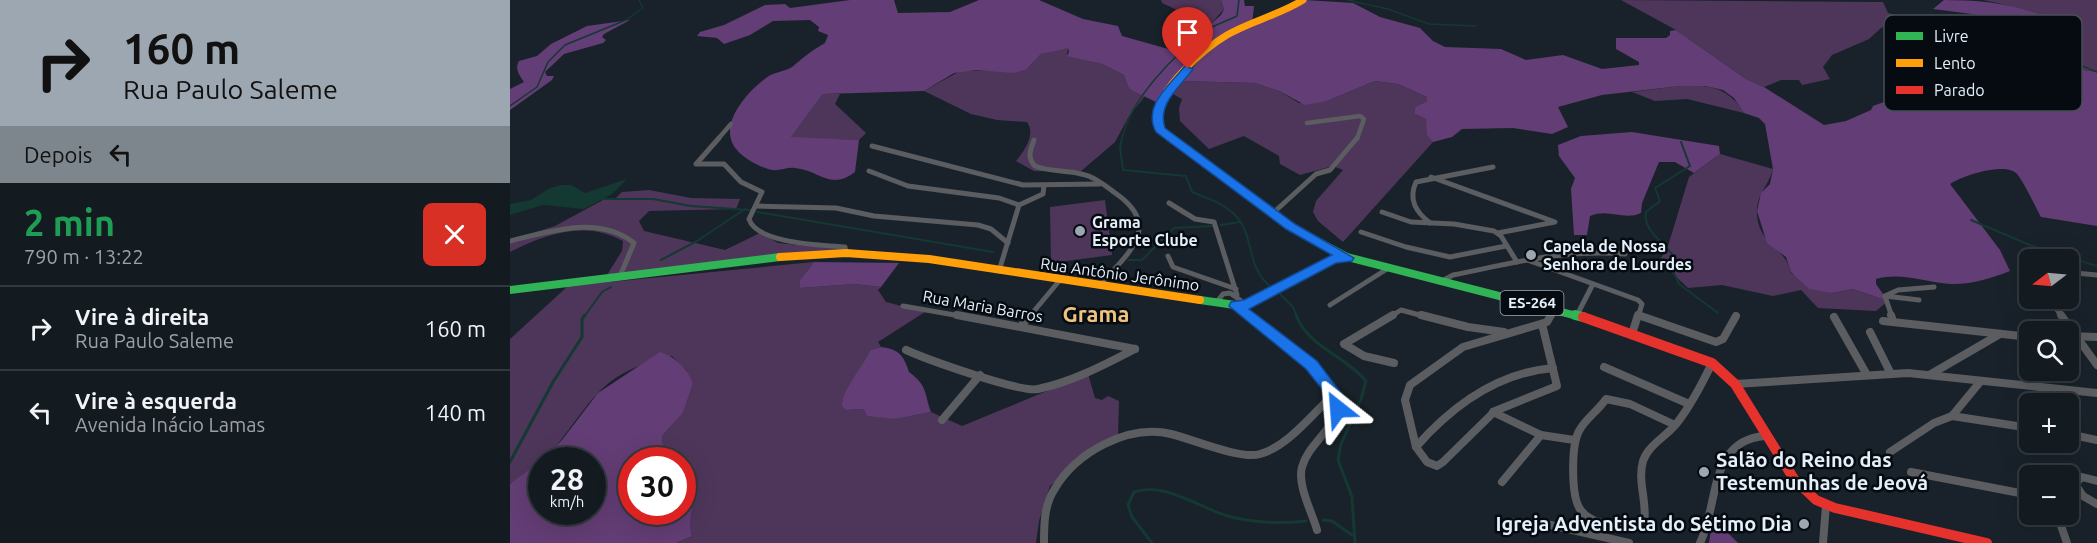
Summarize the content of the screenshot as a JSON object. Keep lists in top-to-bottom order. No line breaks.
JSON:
{"streets":{"main road":["Rua Antônio Jerônimo","ES-264"],"street":["Rua Maria Barros"]},"districts":["Grama"],"places":["Grama Esporte Clube","Capela de Nossa Senhora de Lourdes","Salão do Reino das Testemunhas de Jeová","Igreja Adventista do Sétimo Dia"],"legend":["Livre","Lento","Parado"],"north":"left","page":{"turn":["160 m","Rua Paulo Saleme"],"then":"Depois","heading":["2 min","790 m · 13:22"],"map_buttons":["+","−"],"list":[{"name":"Vire à direita","note":"Rua Paulo Saleme","value":"160 m"},{"name":"Vire à esquerda","note":"Avenida Inácio Lamas","value":"140 m"}],"speed":"28 km/h","limit":"30"}}
